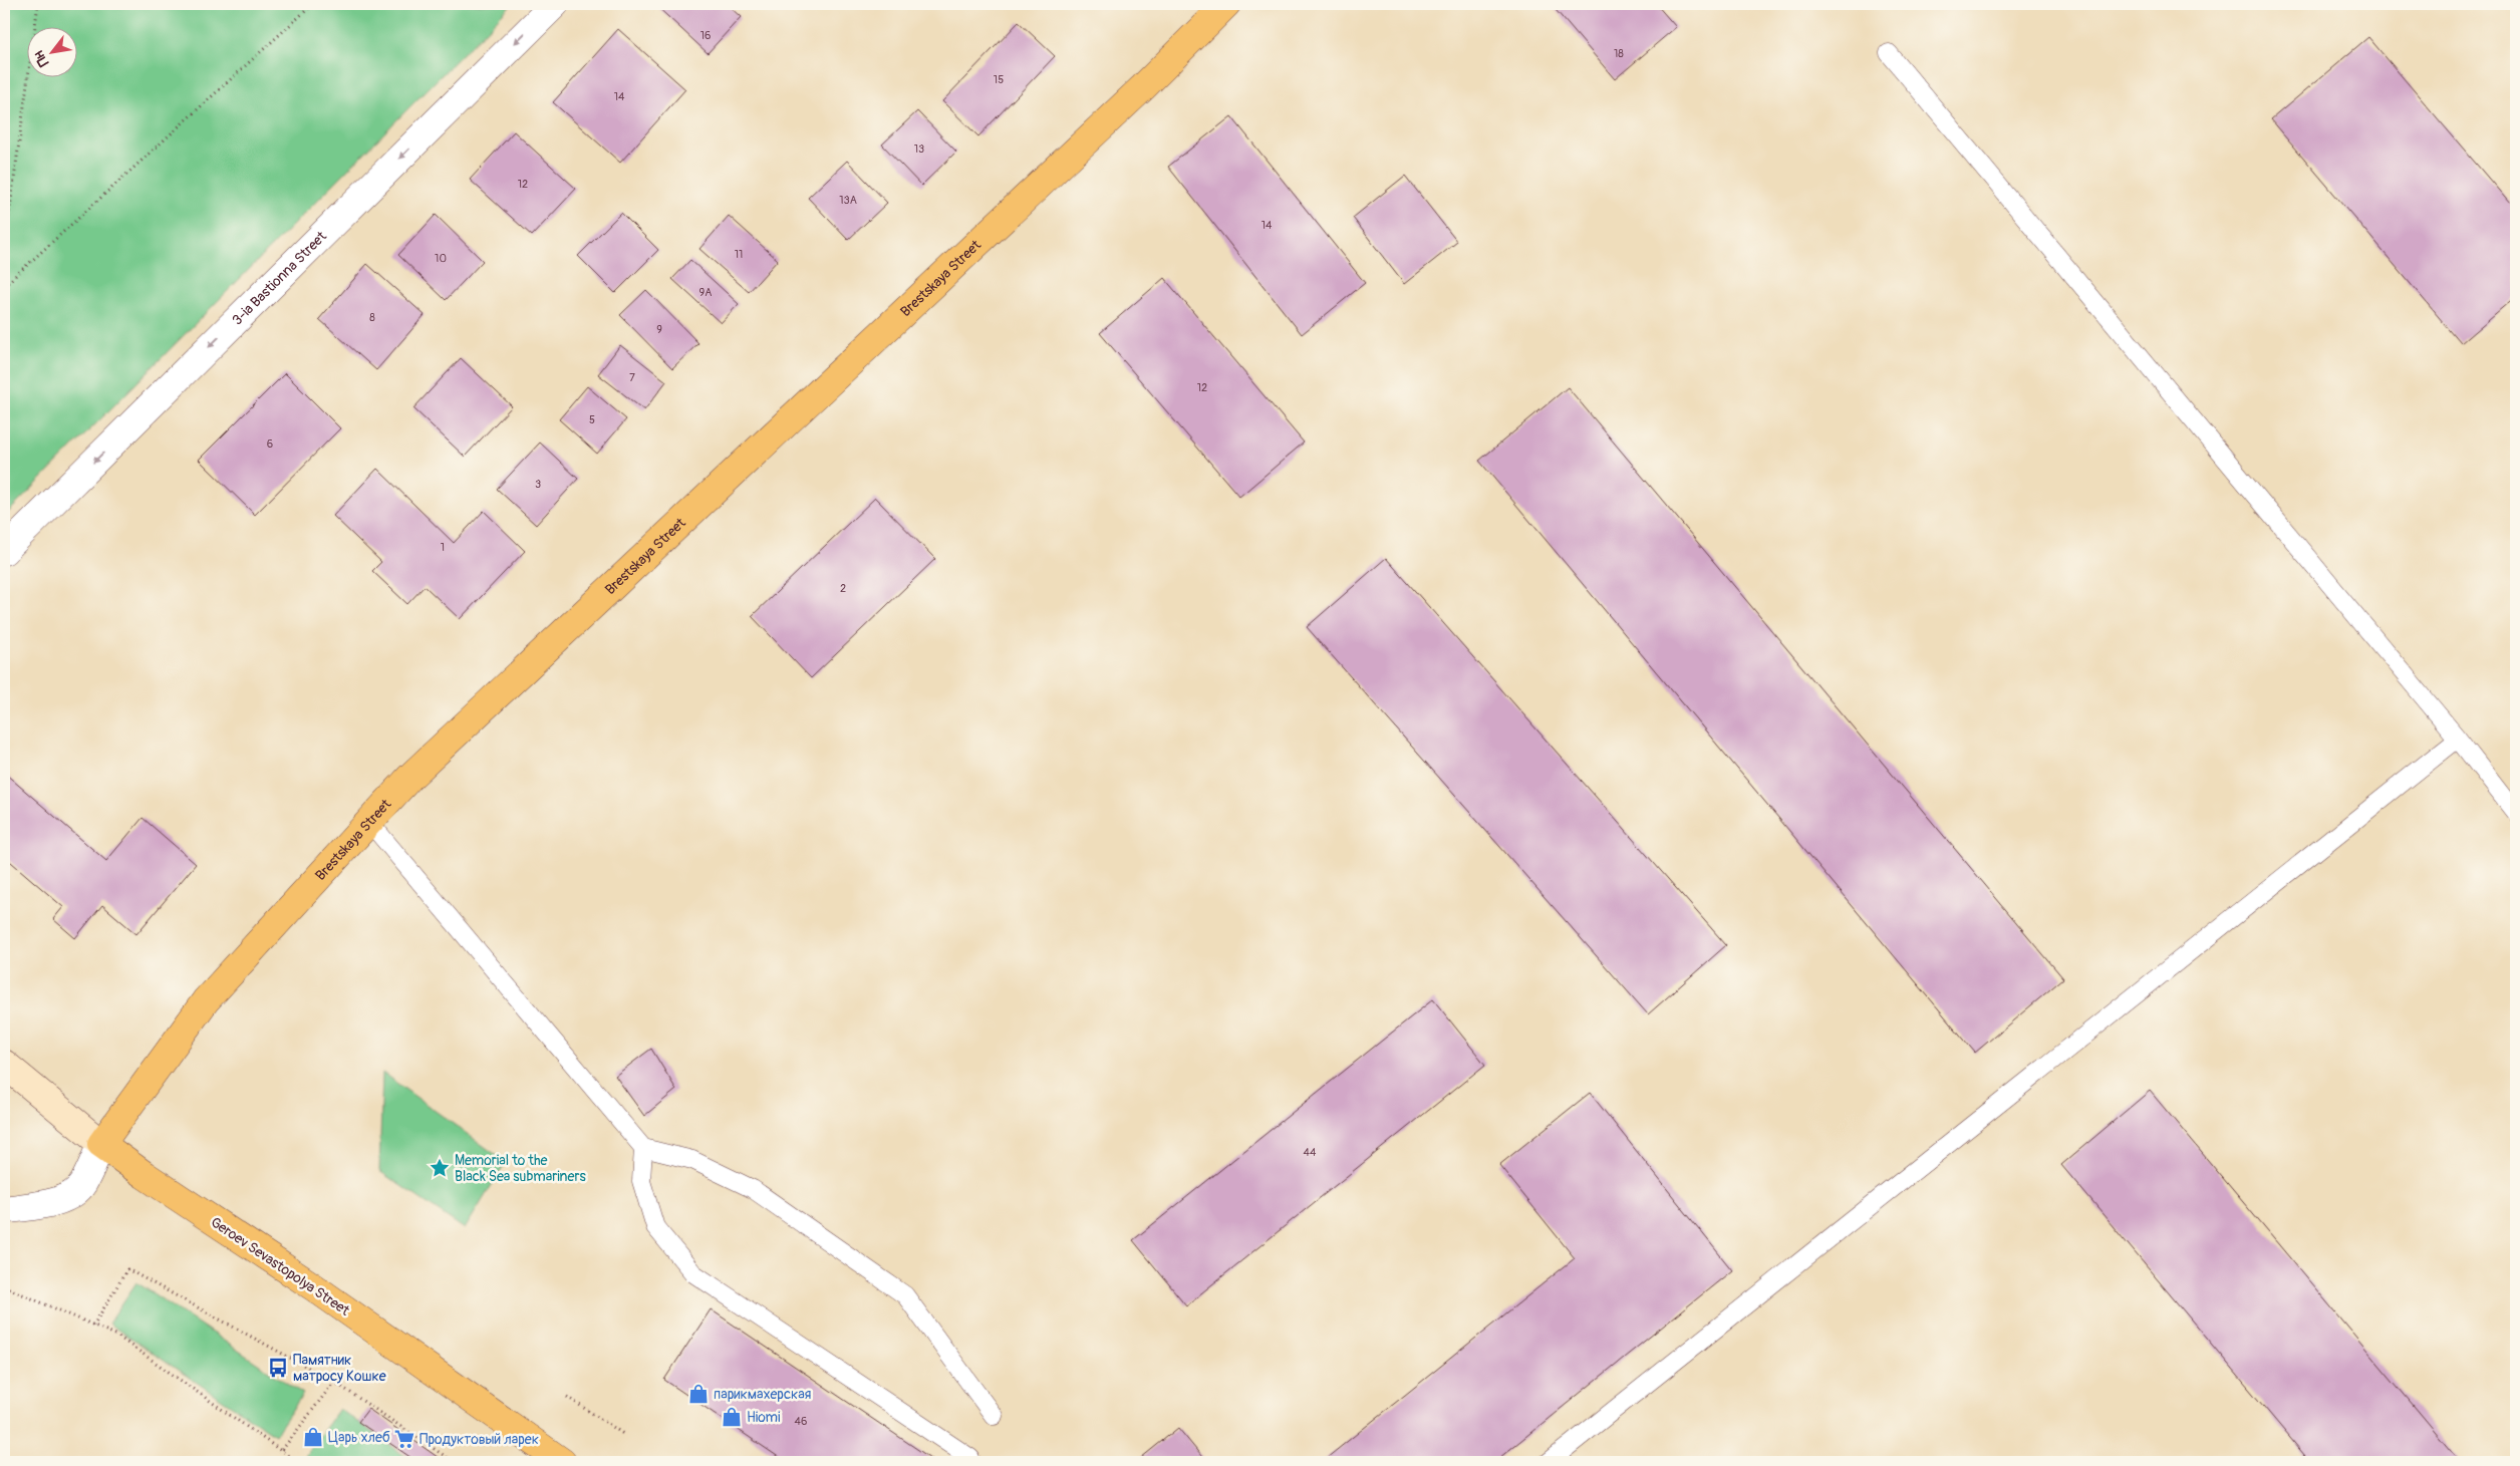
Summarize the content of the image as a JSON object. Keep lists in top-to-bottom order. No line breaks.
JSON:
{"streets":{"main road":["Brestskaya Street","Geroev Sevastopolya Street"],"street":["3-ia Bastionna Street"]},"crossings":[["Brestskaya Street","Geroev Sevastopolya Street"]],"one_way":["3-ia Bastionna Street"],"places":{"place":["Memorial to the Black Sea submariners"],"bus stop":["Памятник матросу Кошке"],"shop":["парикмахерская","Hiomi","Царь хлеб"],"supermarket":["Продуктовый ларек"]},"house_numbers":["16","18","15","14","13","12","13А","14","11","10","9А","8","9","7","12","5","6","3","1","2","44","46"],"north":"bottom left"}
